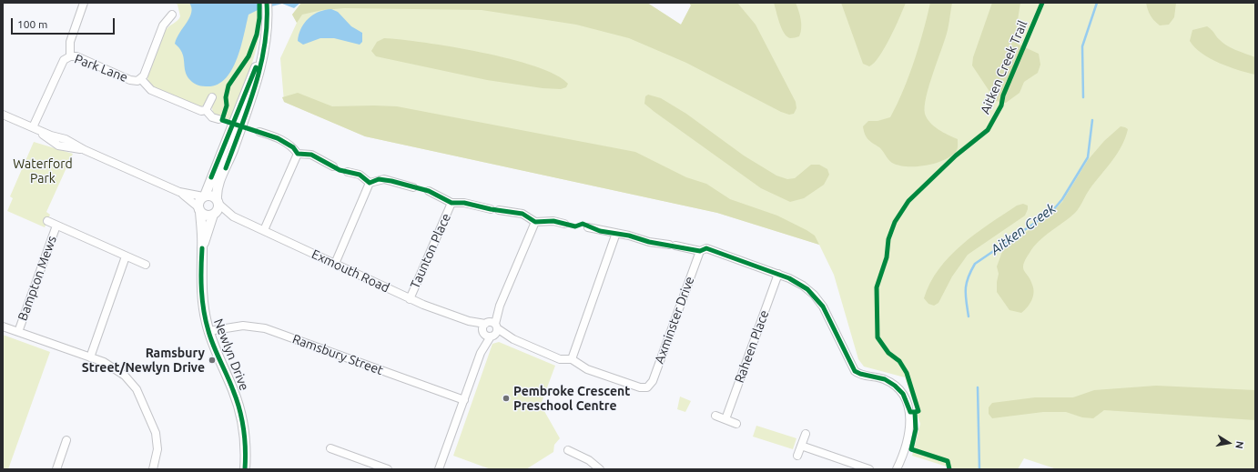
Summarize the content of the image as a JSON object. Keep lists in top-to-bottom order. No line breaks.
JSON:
{"streets":{"street":["Park Lane","Taunton Place","Exmouth Road","Bampton Mews","Axminster Drive","Raheen Place","Newlyn Drive","Ramsbury Street"],"cycle path":["Aitken Creek Trail"]},"crossings":[["Taunton Place","Exmouth Road"],["Exmouth Road","Axminster Drive"],["Exmouth Road","Newlyn Drive"],["Newlyn Drive","Ramsbury Street"]],"water":["Aitken Creek"],"parks":["Waterford Park"],"places":["Ramsbury Street/Newlyn Drive","Pembroke Crescent Preschool Centre"],"scale_bar":"100 m","north":"right"}
